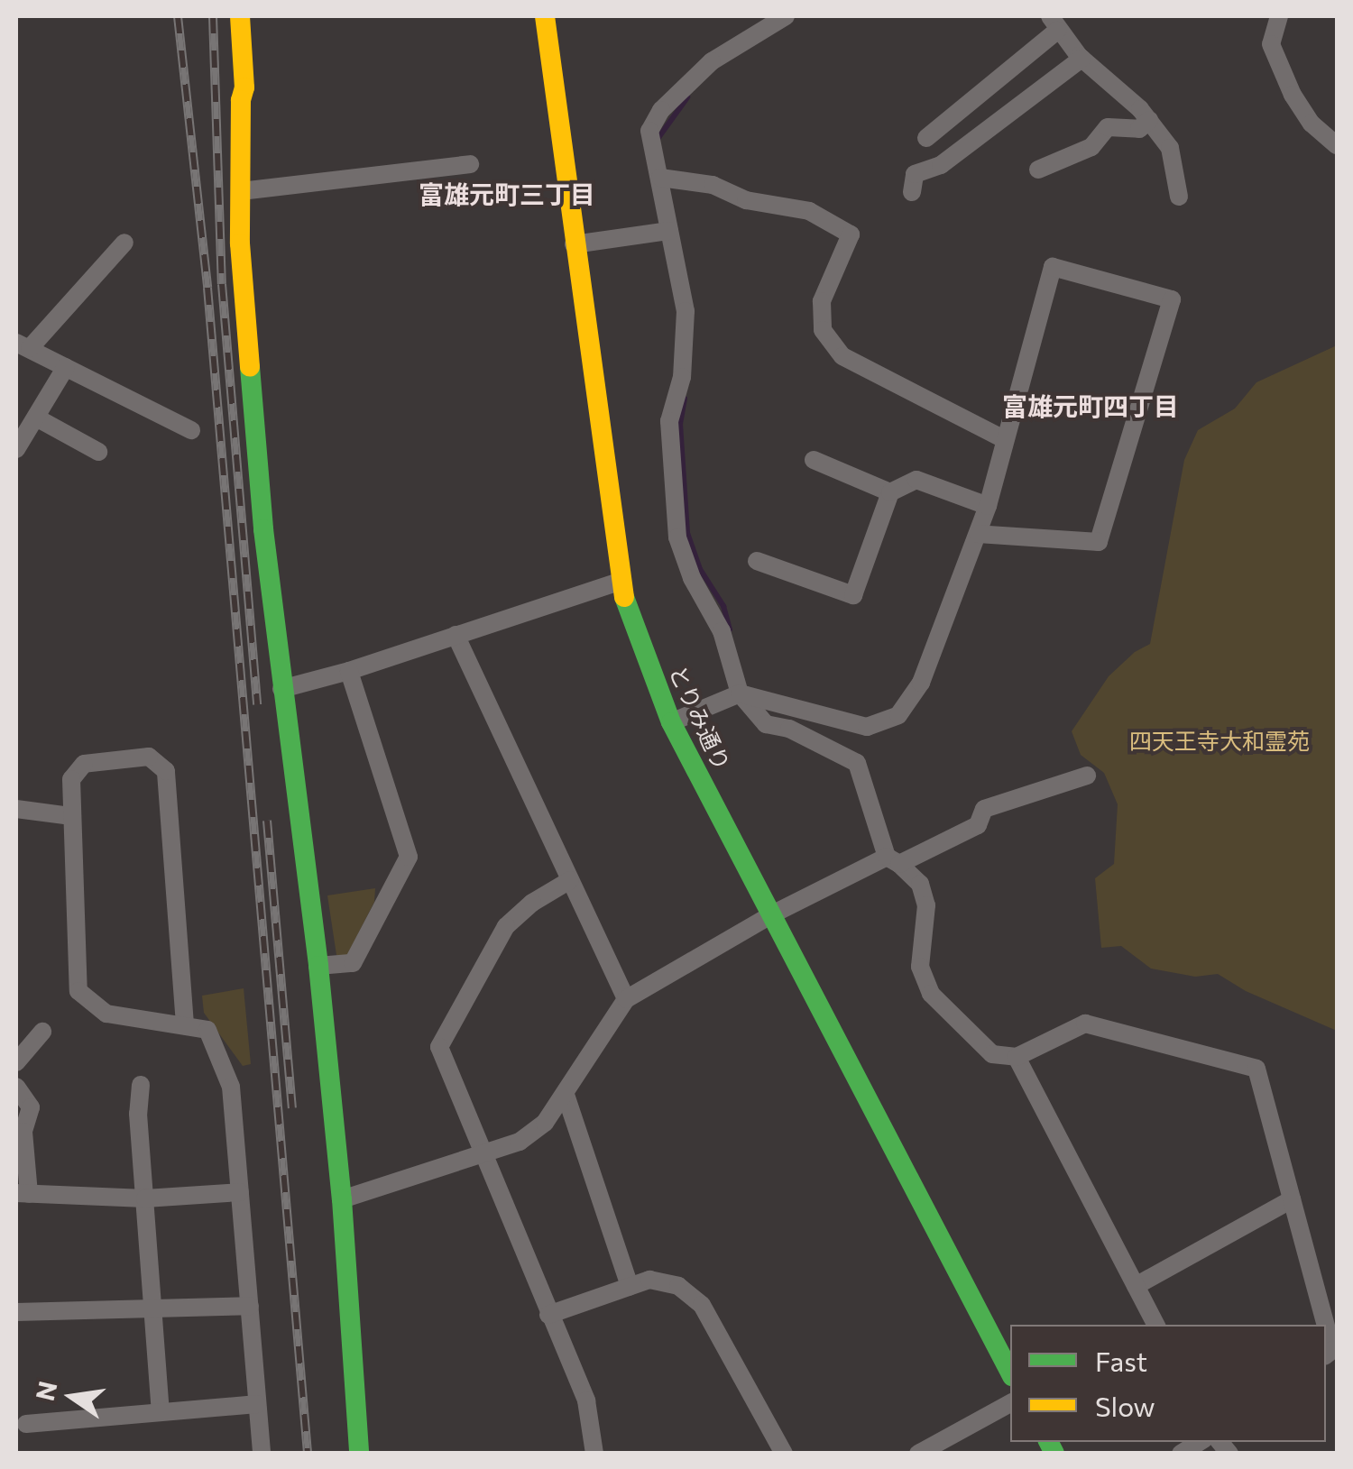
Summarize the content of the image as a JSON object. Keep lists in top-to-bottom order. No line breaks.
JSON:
{"streets":{"street":["とりみ通り"]},"districts":["富雄元町三丁目","富雄元町四丁目"],"parks":["四天王寺大和霊苑"],"legend":["Fast","Slow"],"north":"left"}
